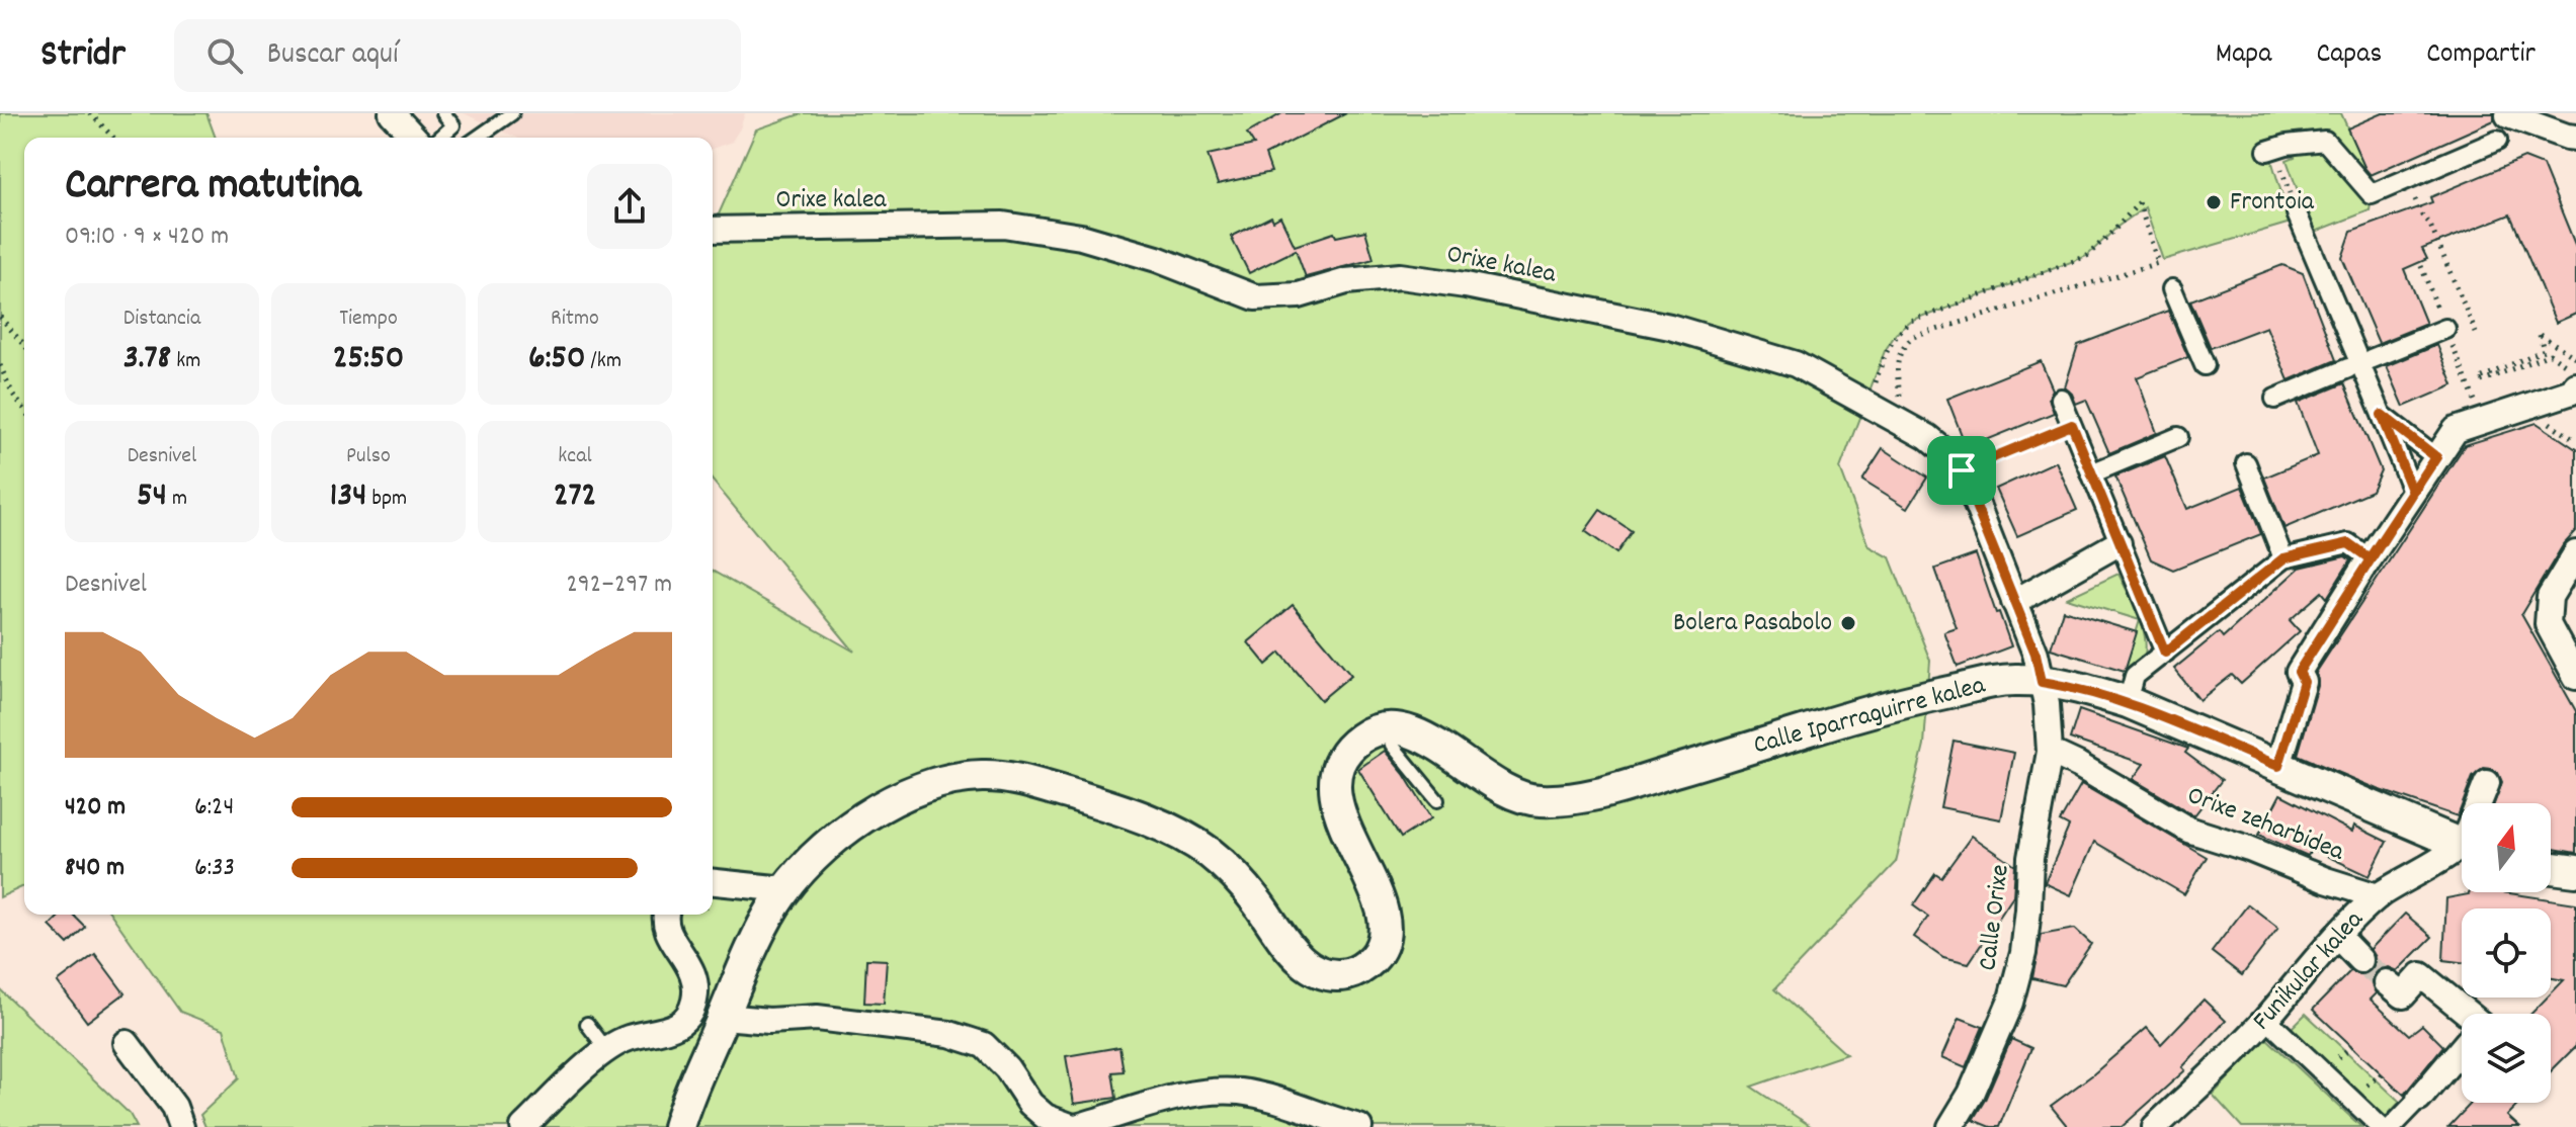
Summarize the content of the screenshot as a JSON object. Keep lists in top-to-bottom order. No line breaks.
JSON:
{"streets":{"street":["Orixe kalea","Calle Iparraguirre kalea","Orixe zeharbidea","Calle Orixe","Funikular kalea"]},"crossings":[["Orixe kalea","Calle Iparraguirre kalea"],["Orixe kalea","Orixe zeharbidea"],["Orixe kalea","Calle Orixe"],["Orixe zeharbidea","Calle Orixe"],["Orixe zeharbidea","Funikular kalea"]],"places":["Frontoia","Bolera Pasabolo"],"north":"top","page":{"header":"Stridr","search":"Buscar aquí","nav":["Mapa","Capas","Compartir"],"heading":["Carrera matutina","09:10 · 9 × 420 m"],"stats":[["Distancia","3.78 km"],["Tiempo","25:50"],["Ritmo","6:50 /km"],["Desnivel","54 m"],["Pulso","134 bpm"],["kcal","272"]],"chart":["Desnivel","292–297 m"],"list":[{"name":"420 m","note":"6:24"},{"name":"840 m","note":"6:33"}]}}
